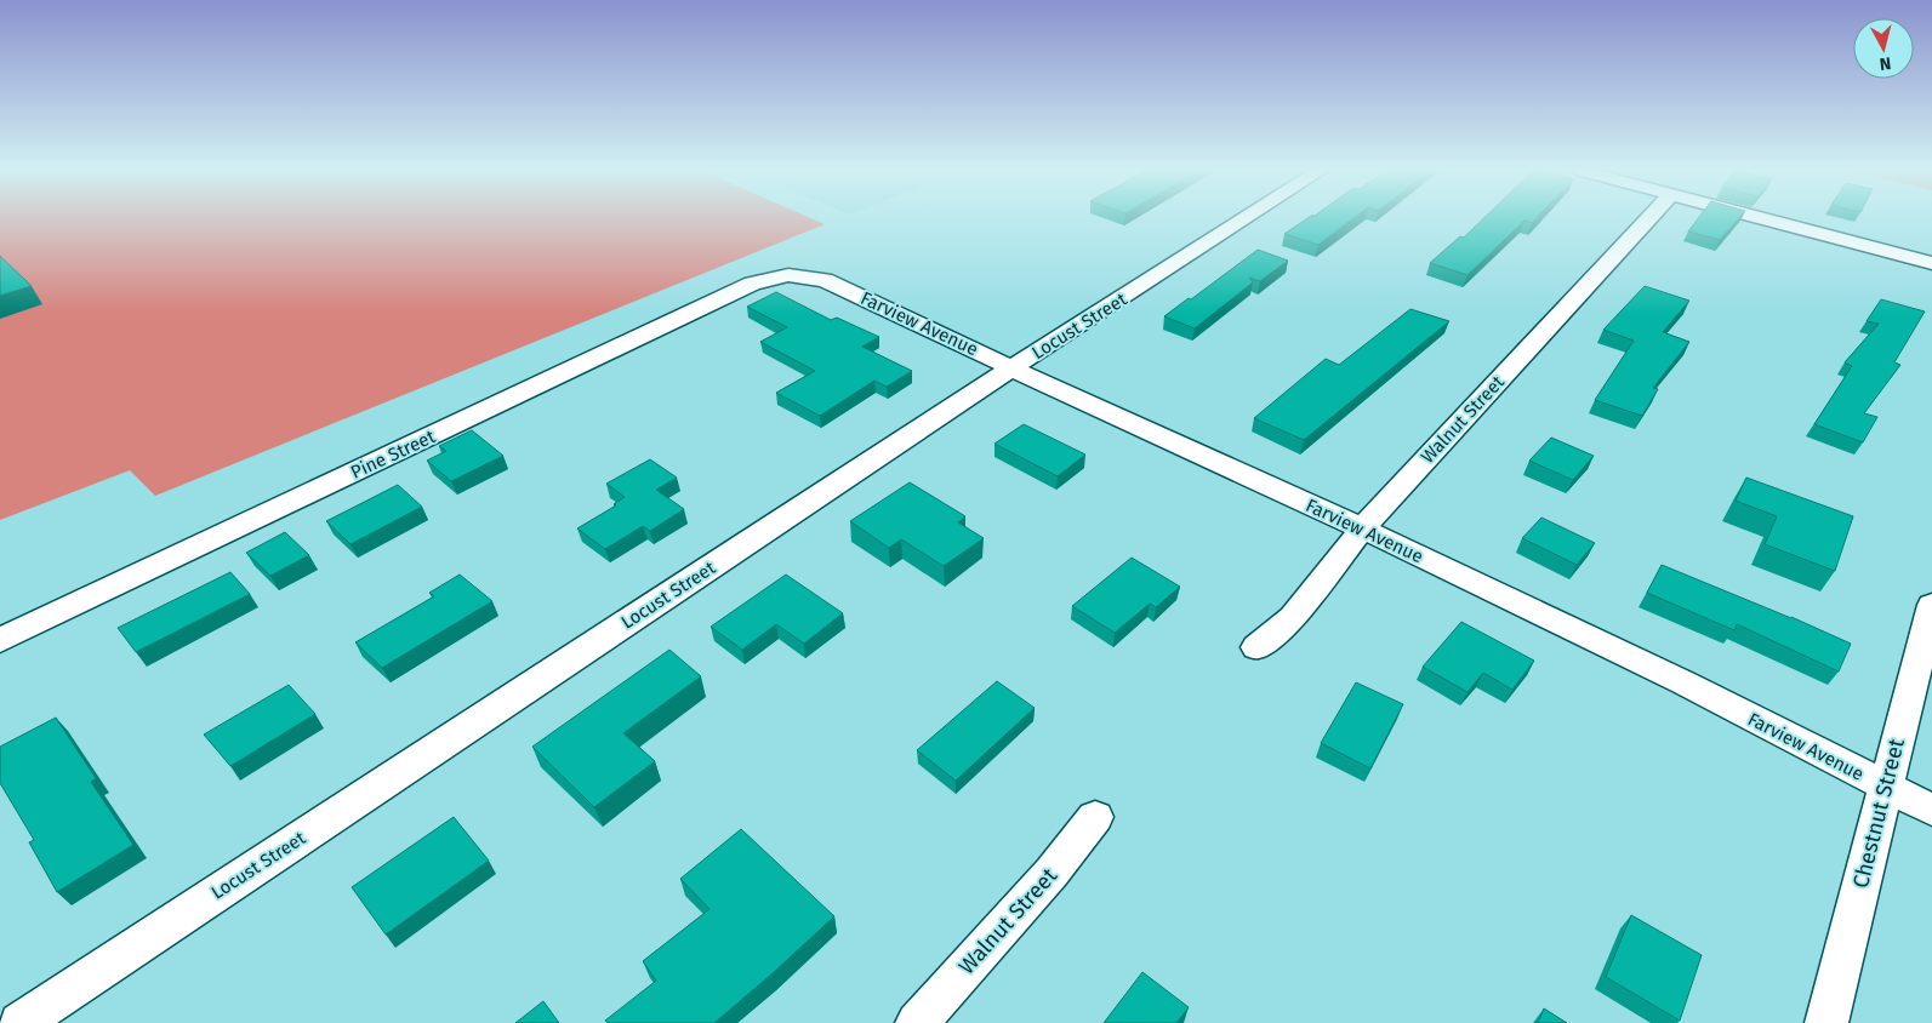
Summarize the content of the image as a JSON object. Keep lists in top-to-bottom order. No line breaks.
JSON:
{"streets":{"street":["Farview Avenue","Locust Street","Walnut Street","Pine Street","Chestnut Street"]},"crossings":[["Farview Avenue","Locust Street"],["Farview Avenue","Walnut Street"],["Farview Avenue","Pine Street"],["Farview Avenue","Chestnut Street"]],"north":"bottom"}
